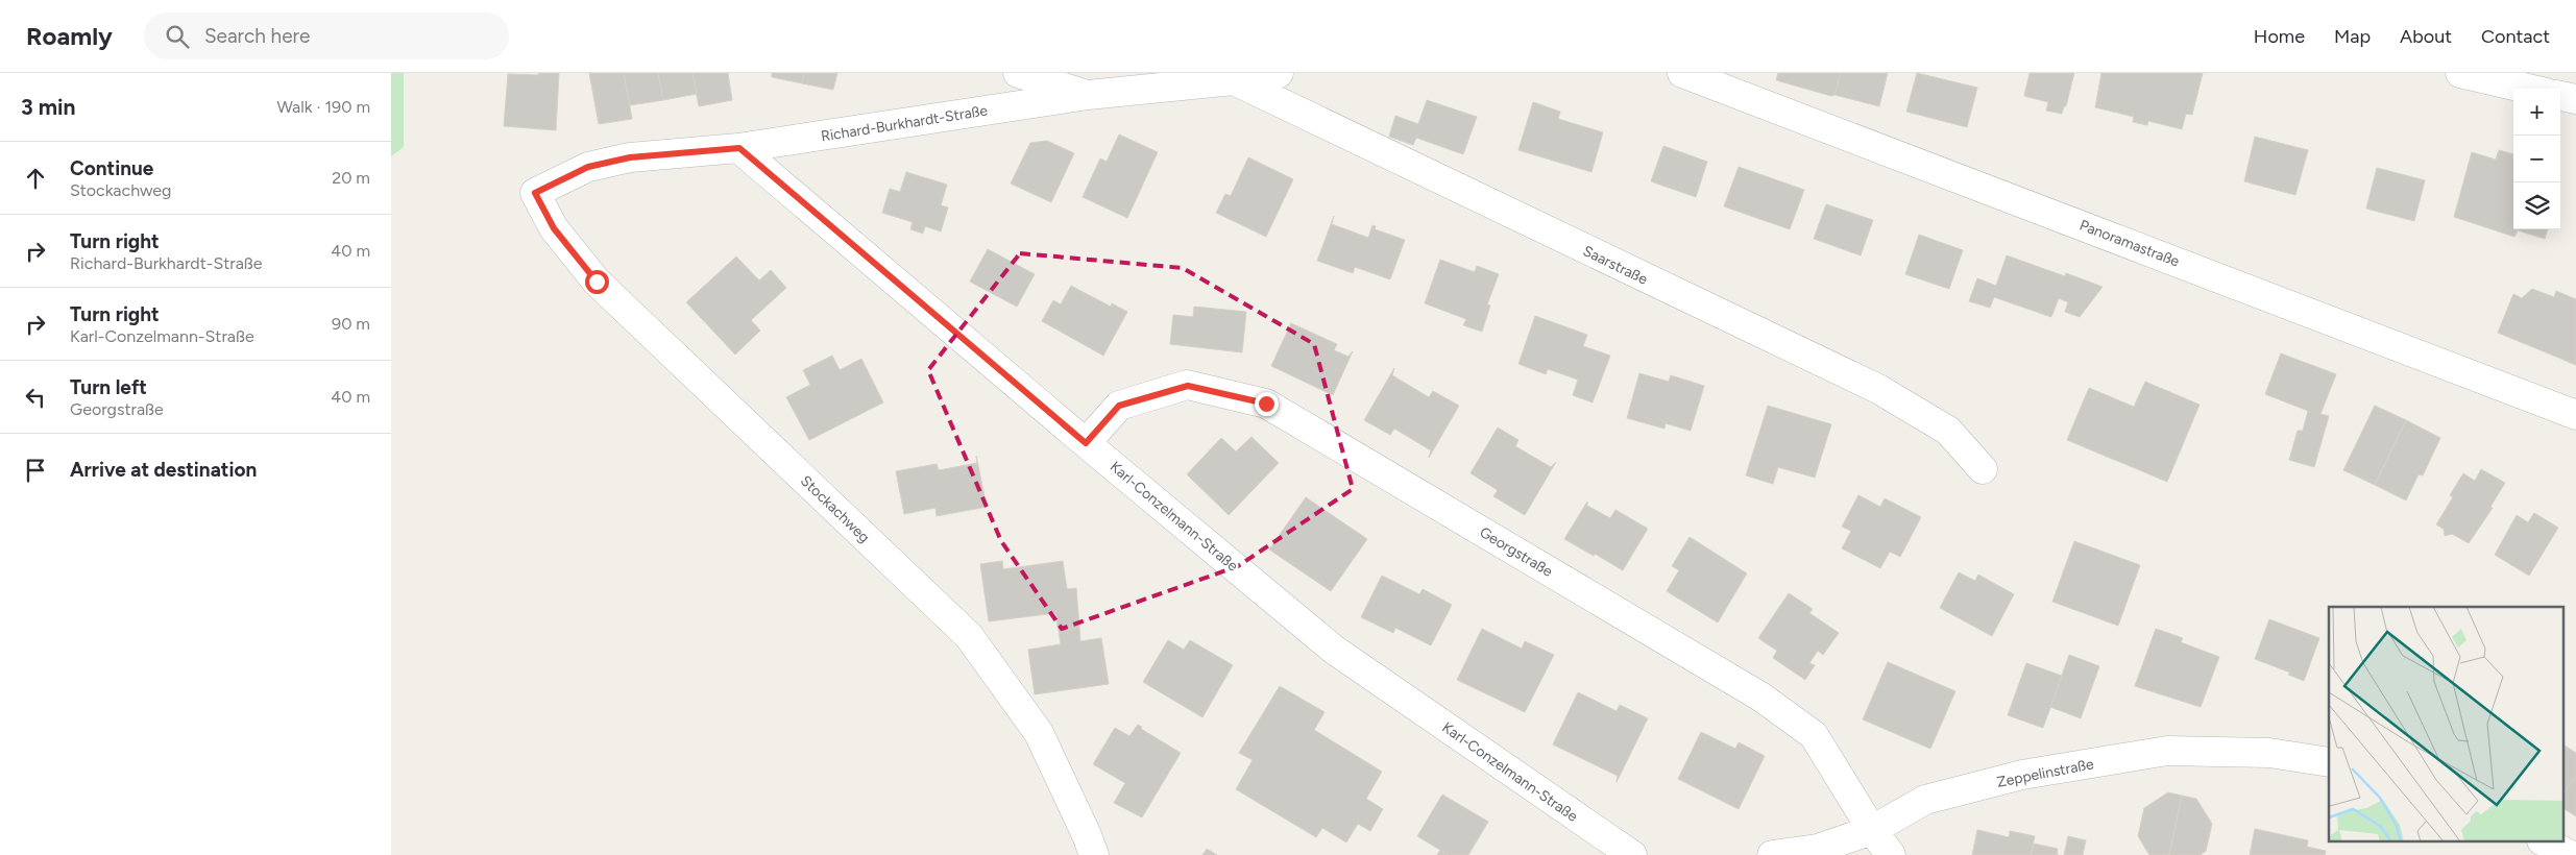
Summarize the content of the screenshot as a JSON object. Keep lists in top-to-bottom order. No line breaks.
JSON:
{"streets":{"street":["Richard-Burkhardt-Straße","Panoramastraße","Saarstraße","Stockachweg","Karl-Conzelmann-Straße","Georgstraße","Zeppelinstraße"]},"crossings":[["Richard-Burkhardt-Straße","Saarstraße"],["Richard-Burkhardt-Straße","Stockachweg"],["Richard-Burkhardt-Straße","Karl-Conzelmann-Straße"],["Karl-Conzelmann-Straße","Georgstraße"],["Georgstraße","Zeppelinstraße"]],"page":{"header":"Roamly","search":"Search here","nav":["Home","Map","About","Contact"],"heading":["3 min","Walk · 190 m"],"map_buttons":["+","−"],"list":[["Continue","Stockachweg","20 m"],["Turn right","Richard-Burkhardt-Straße","40 m"],["Turn right","Karl-Conzelmann-Straße","90 m"],["Turn left","Georgstraße","40 m"],"Arrive at destination"]}}
